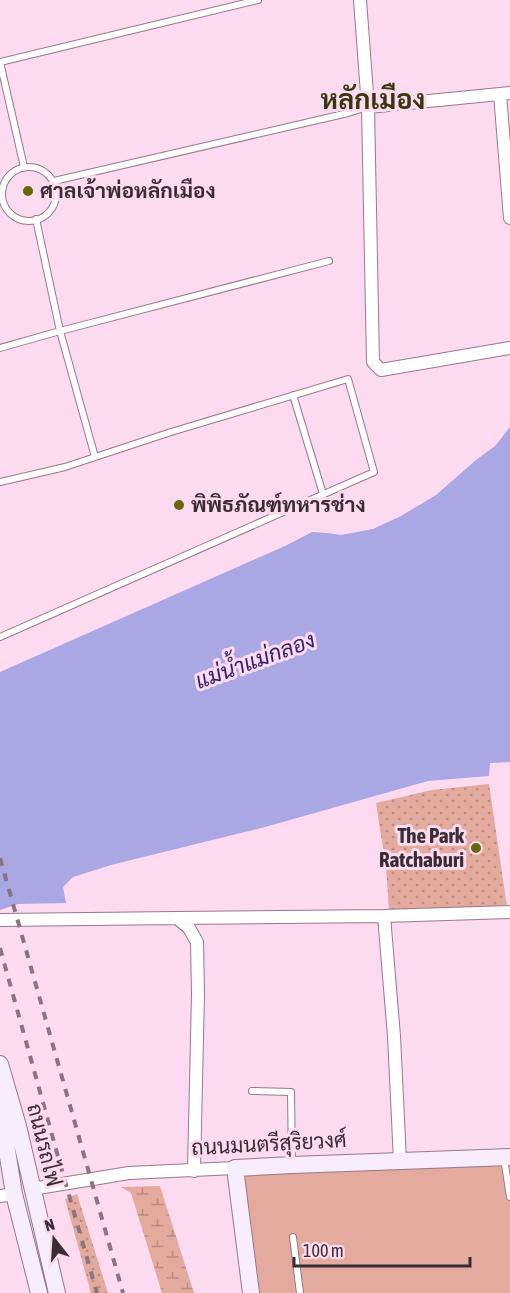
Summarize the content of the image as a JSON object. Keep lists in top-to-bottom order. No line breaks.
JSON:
{"streets":{"main road":["ถนนมนตรีสุริยวงศ์","ถนนรถไฟ"]},"crossings":[["ถนนมนตรีสุริยวงศ์","ถนนรถไฟ"]],"districts":["หลักเมือง"],"water":["แม่น้ำแม่กลอง"],"places":["ศาลเจ้าพ่อหลักเมือง","พิพิธภัณฑ์ทหารช่าง","The Park Ratchaburi"],"scale_bar":"100 m","north":"top"}
